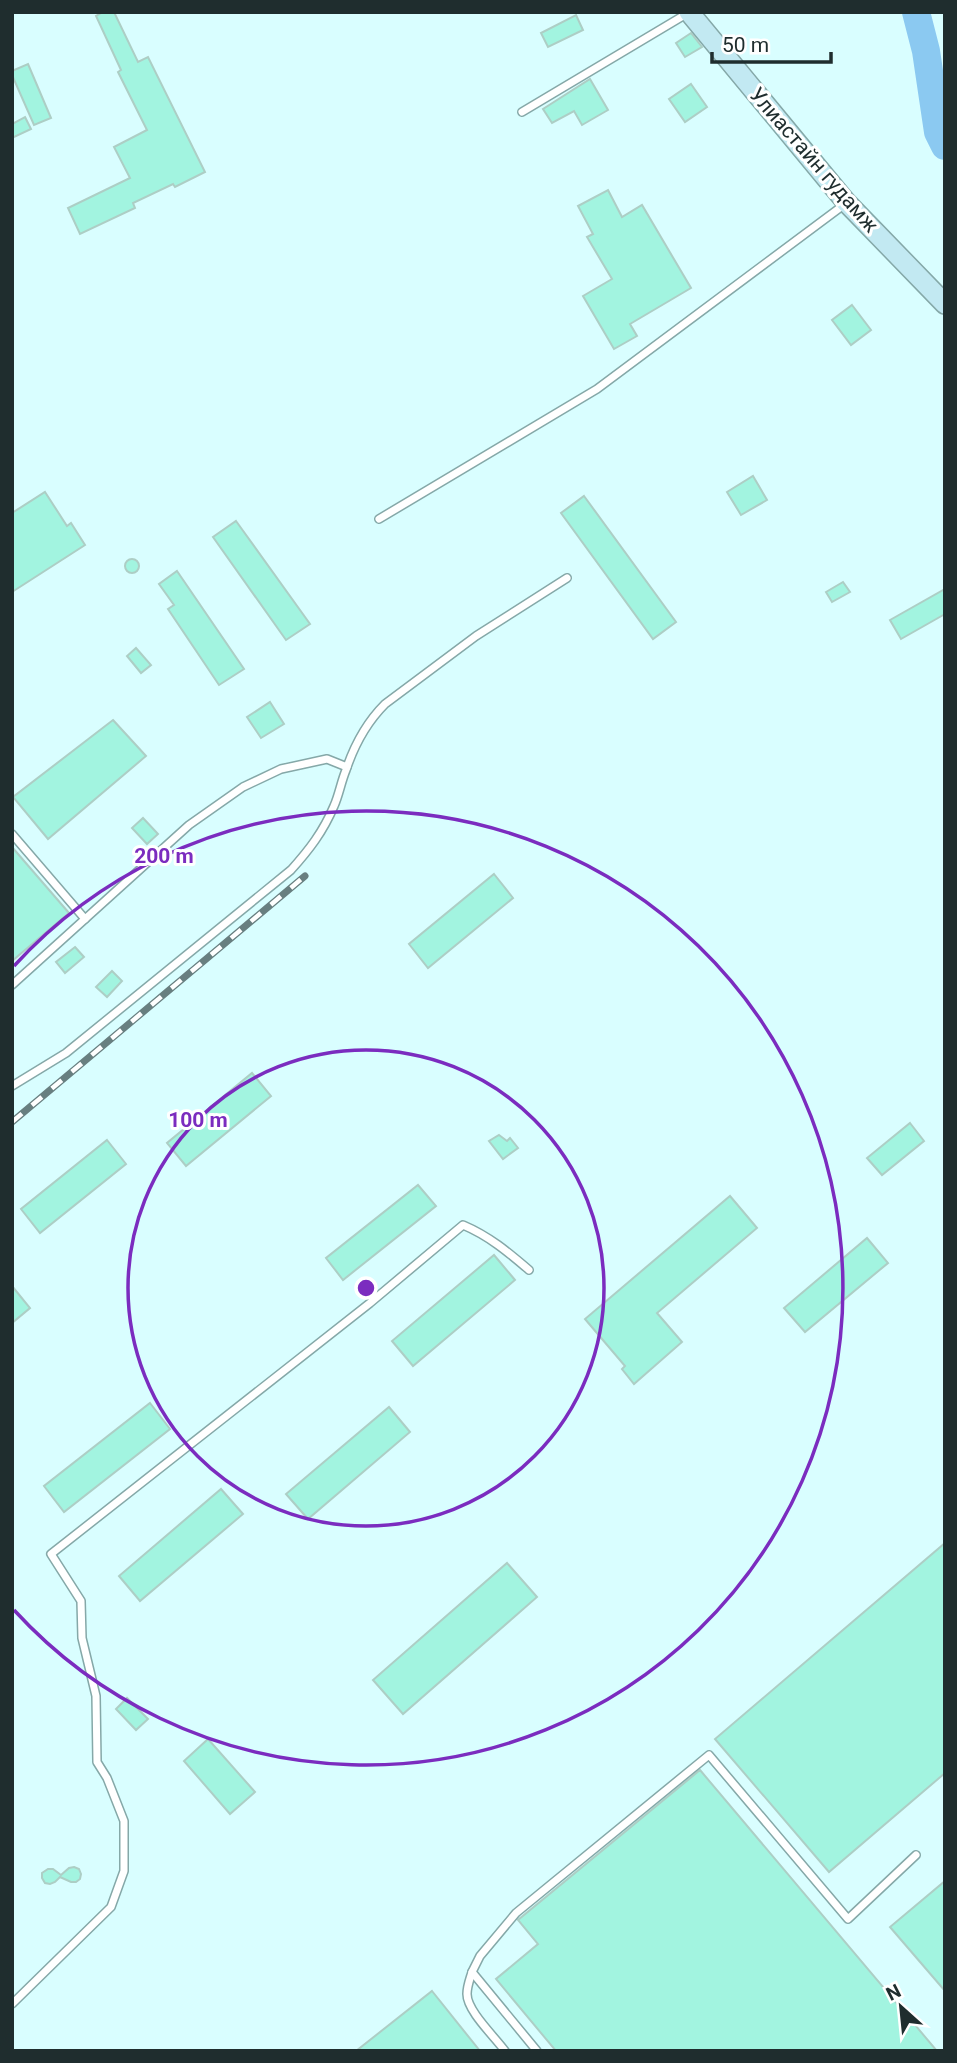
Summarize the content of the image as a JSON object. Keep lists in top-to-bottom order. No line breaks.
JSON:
{"streets":{"main road":["Улиастайн гудамж"]},"scale_bar":"50 m","north":"top left","rings":["200 m","100 m"]}
